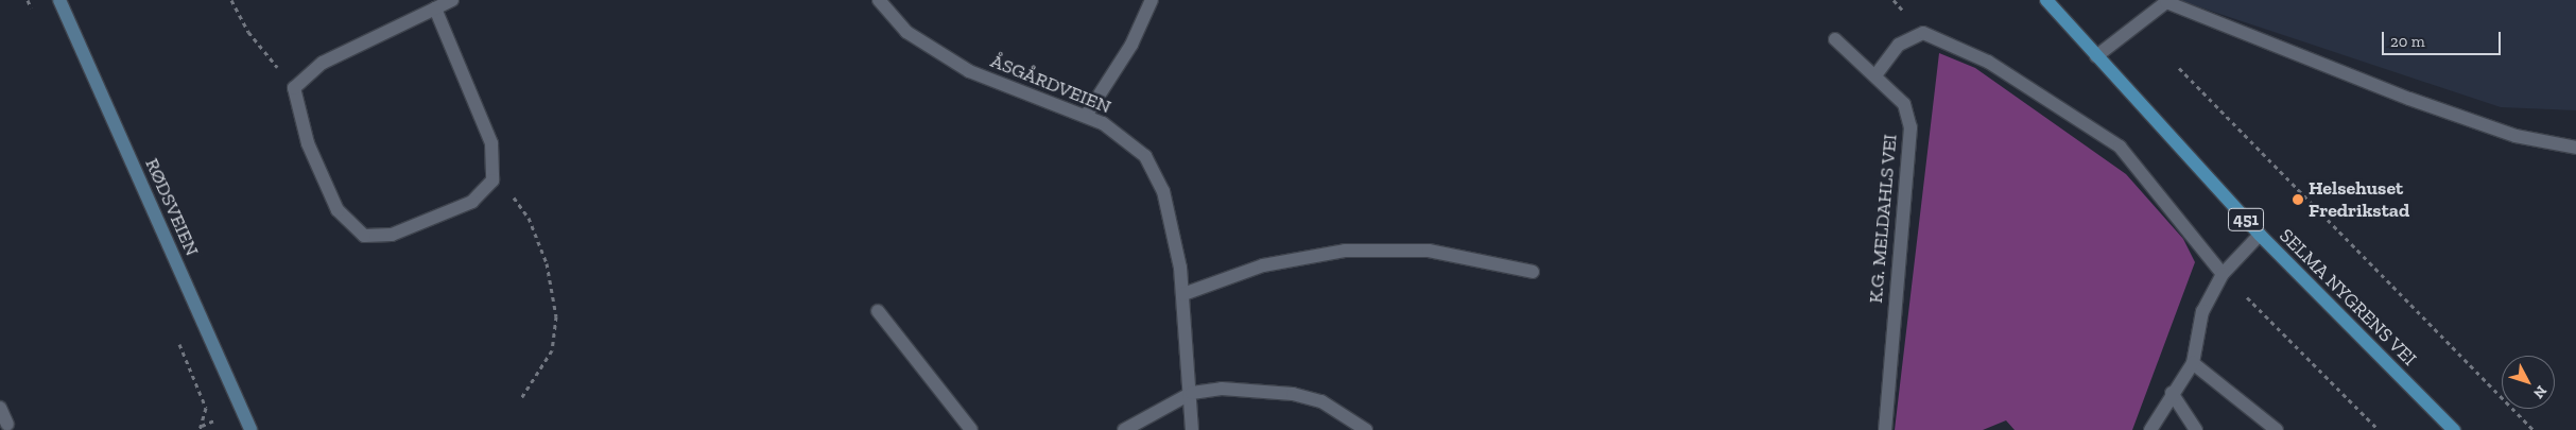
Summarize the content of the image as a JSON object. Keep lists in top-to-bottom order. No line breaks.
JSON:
{"streets":{"main road":["451","SELMA NYGRENS VEI"],"street":["ÅSGÅRDVEIEN","RØDSVEIEN","K.G. MELDAHLS VEI"]},"places":["Helsehuset Fredrikstad"],"scale_bar":"20 m","north":"bottom right"}
